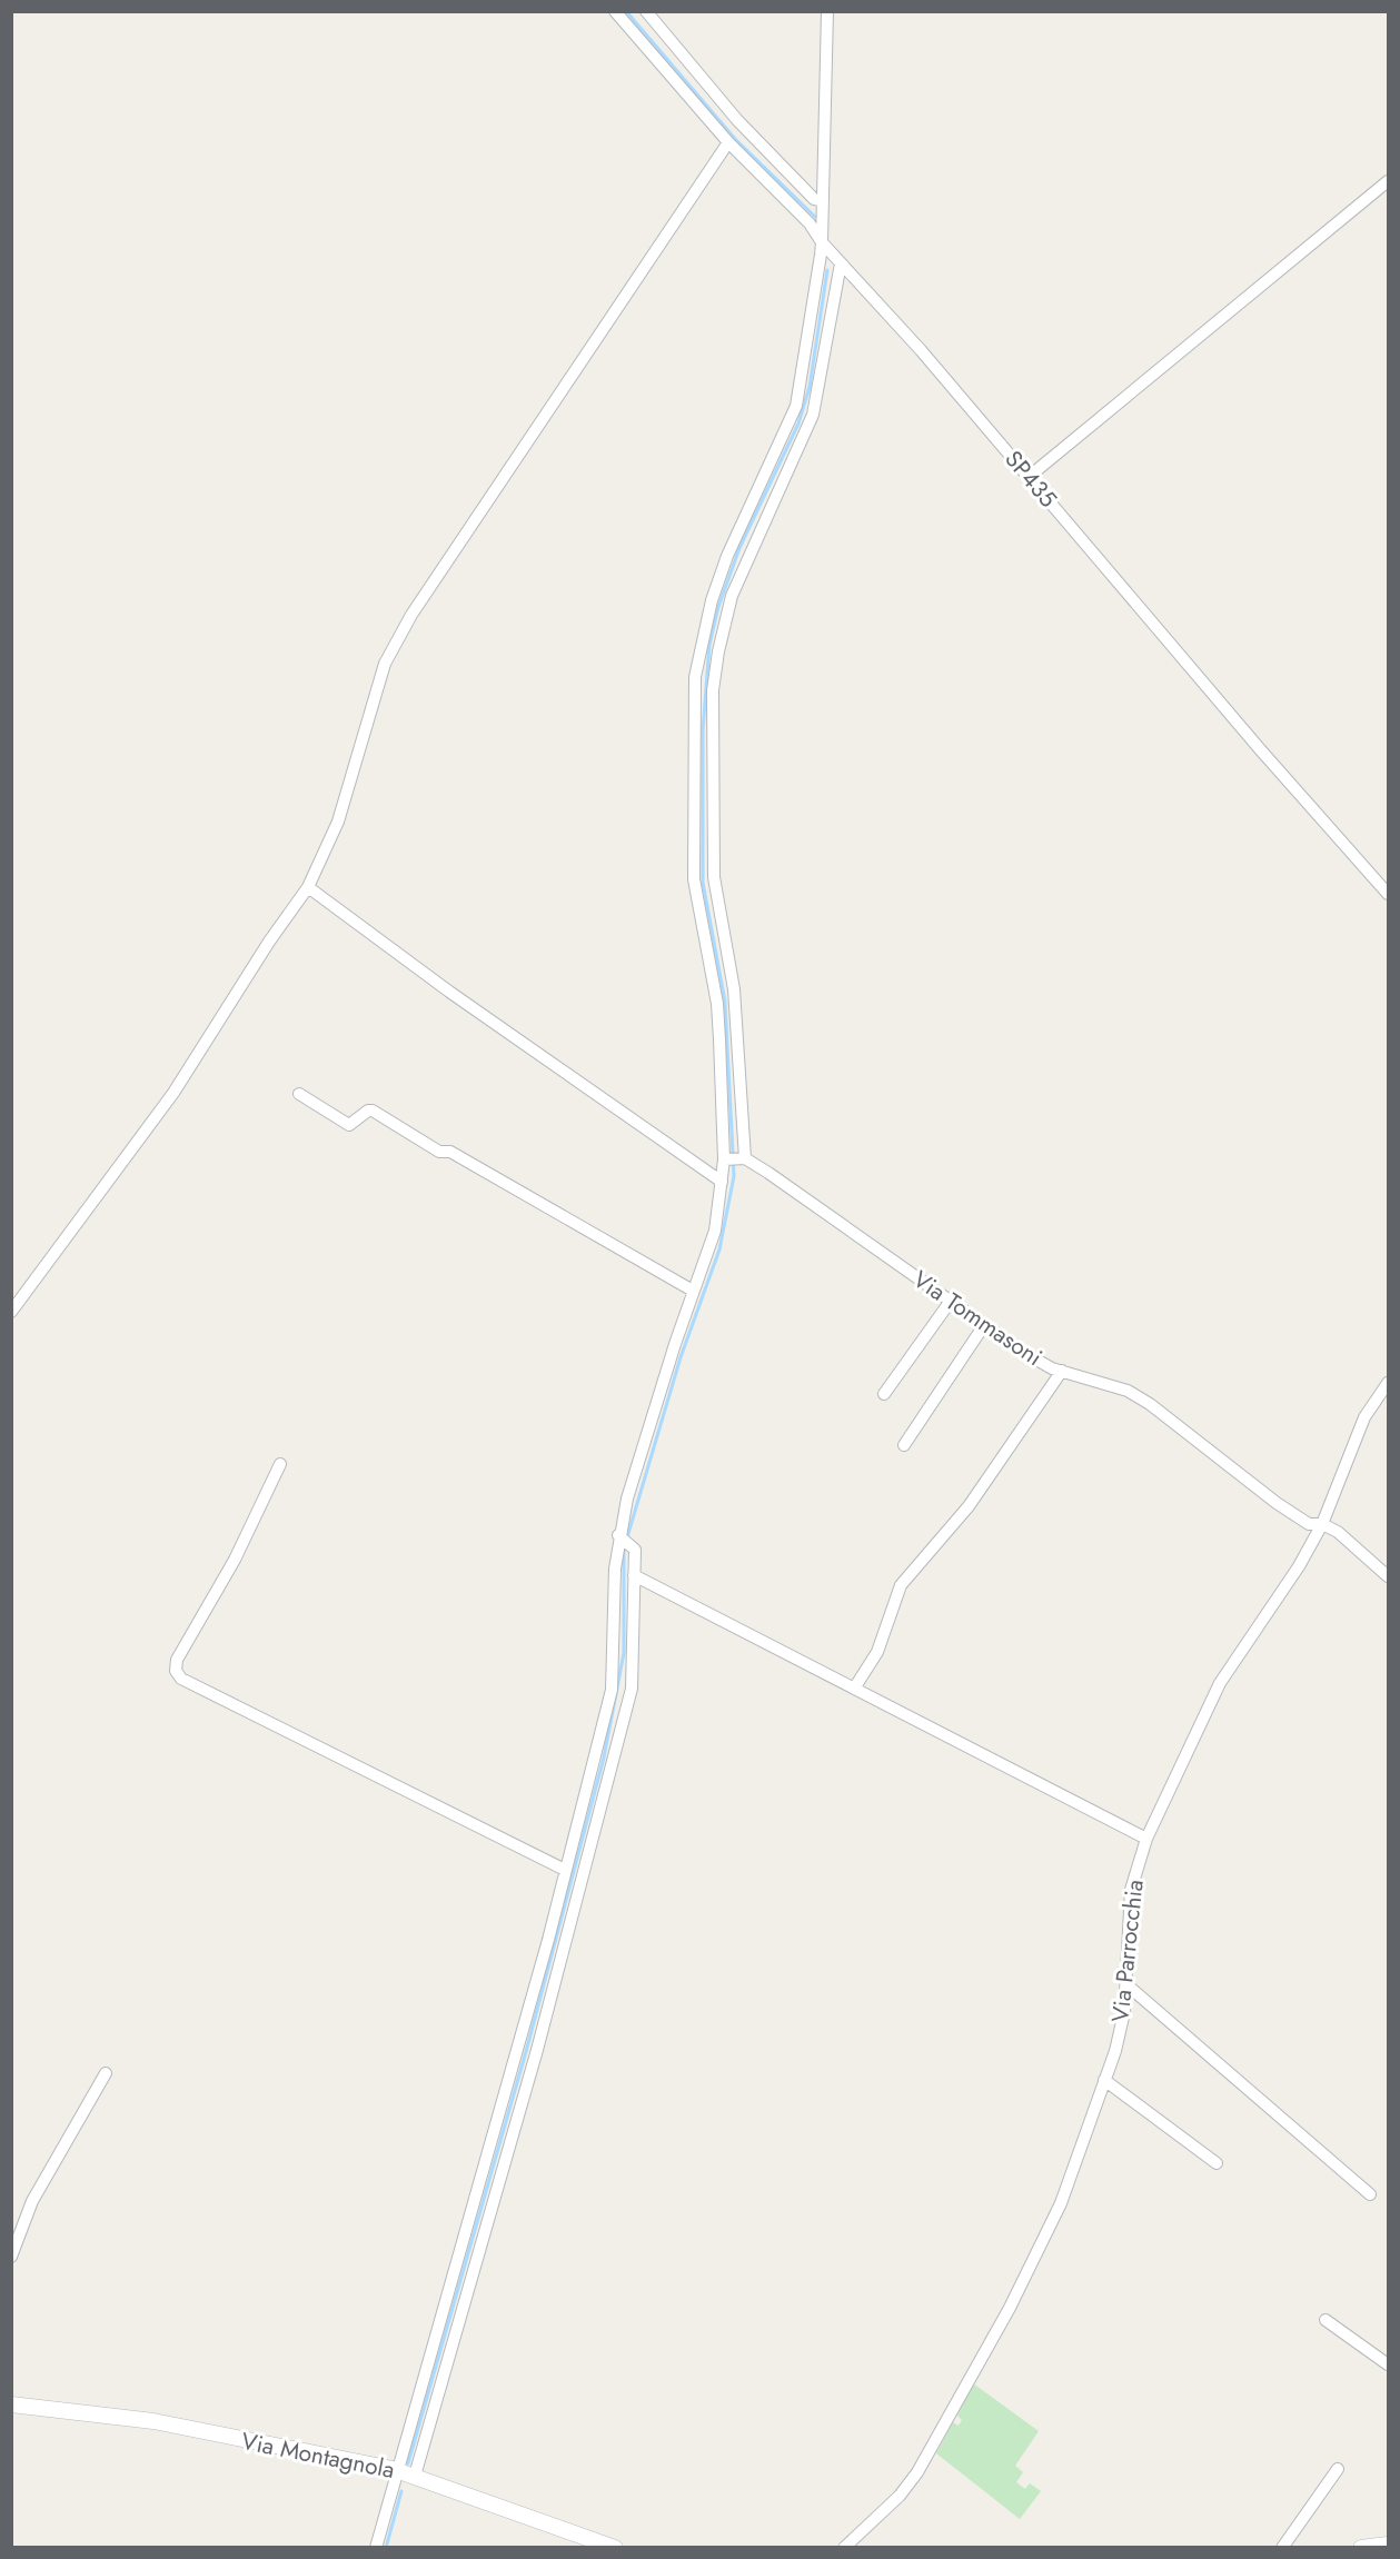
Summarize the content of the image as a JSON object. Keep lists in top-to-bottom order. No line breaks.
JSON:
{"streets":{"street":["SP435","Via Tommasoni","Via Parrocchia","Via Montagnola"]},"crossings":[["Via Tommasoni","Via Parrocchia"]]}
